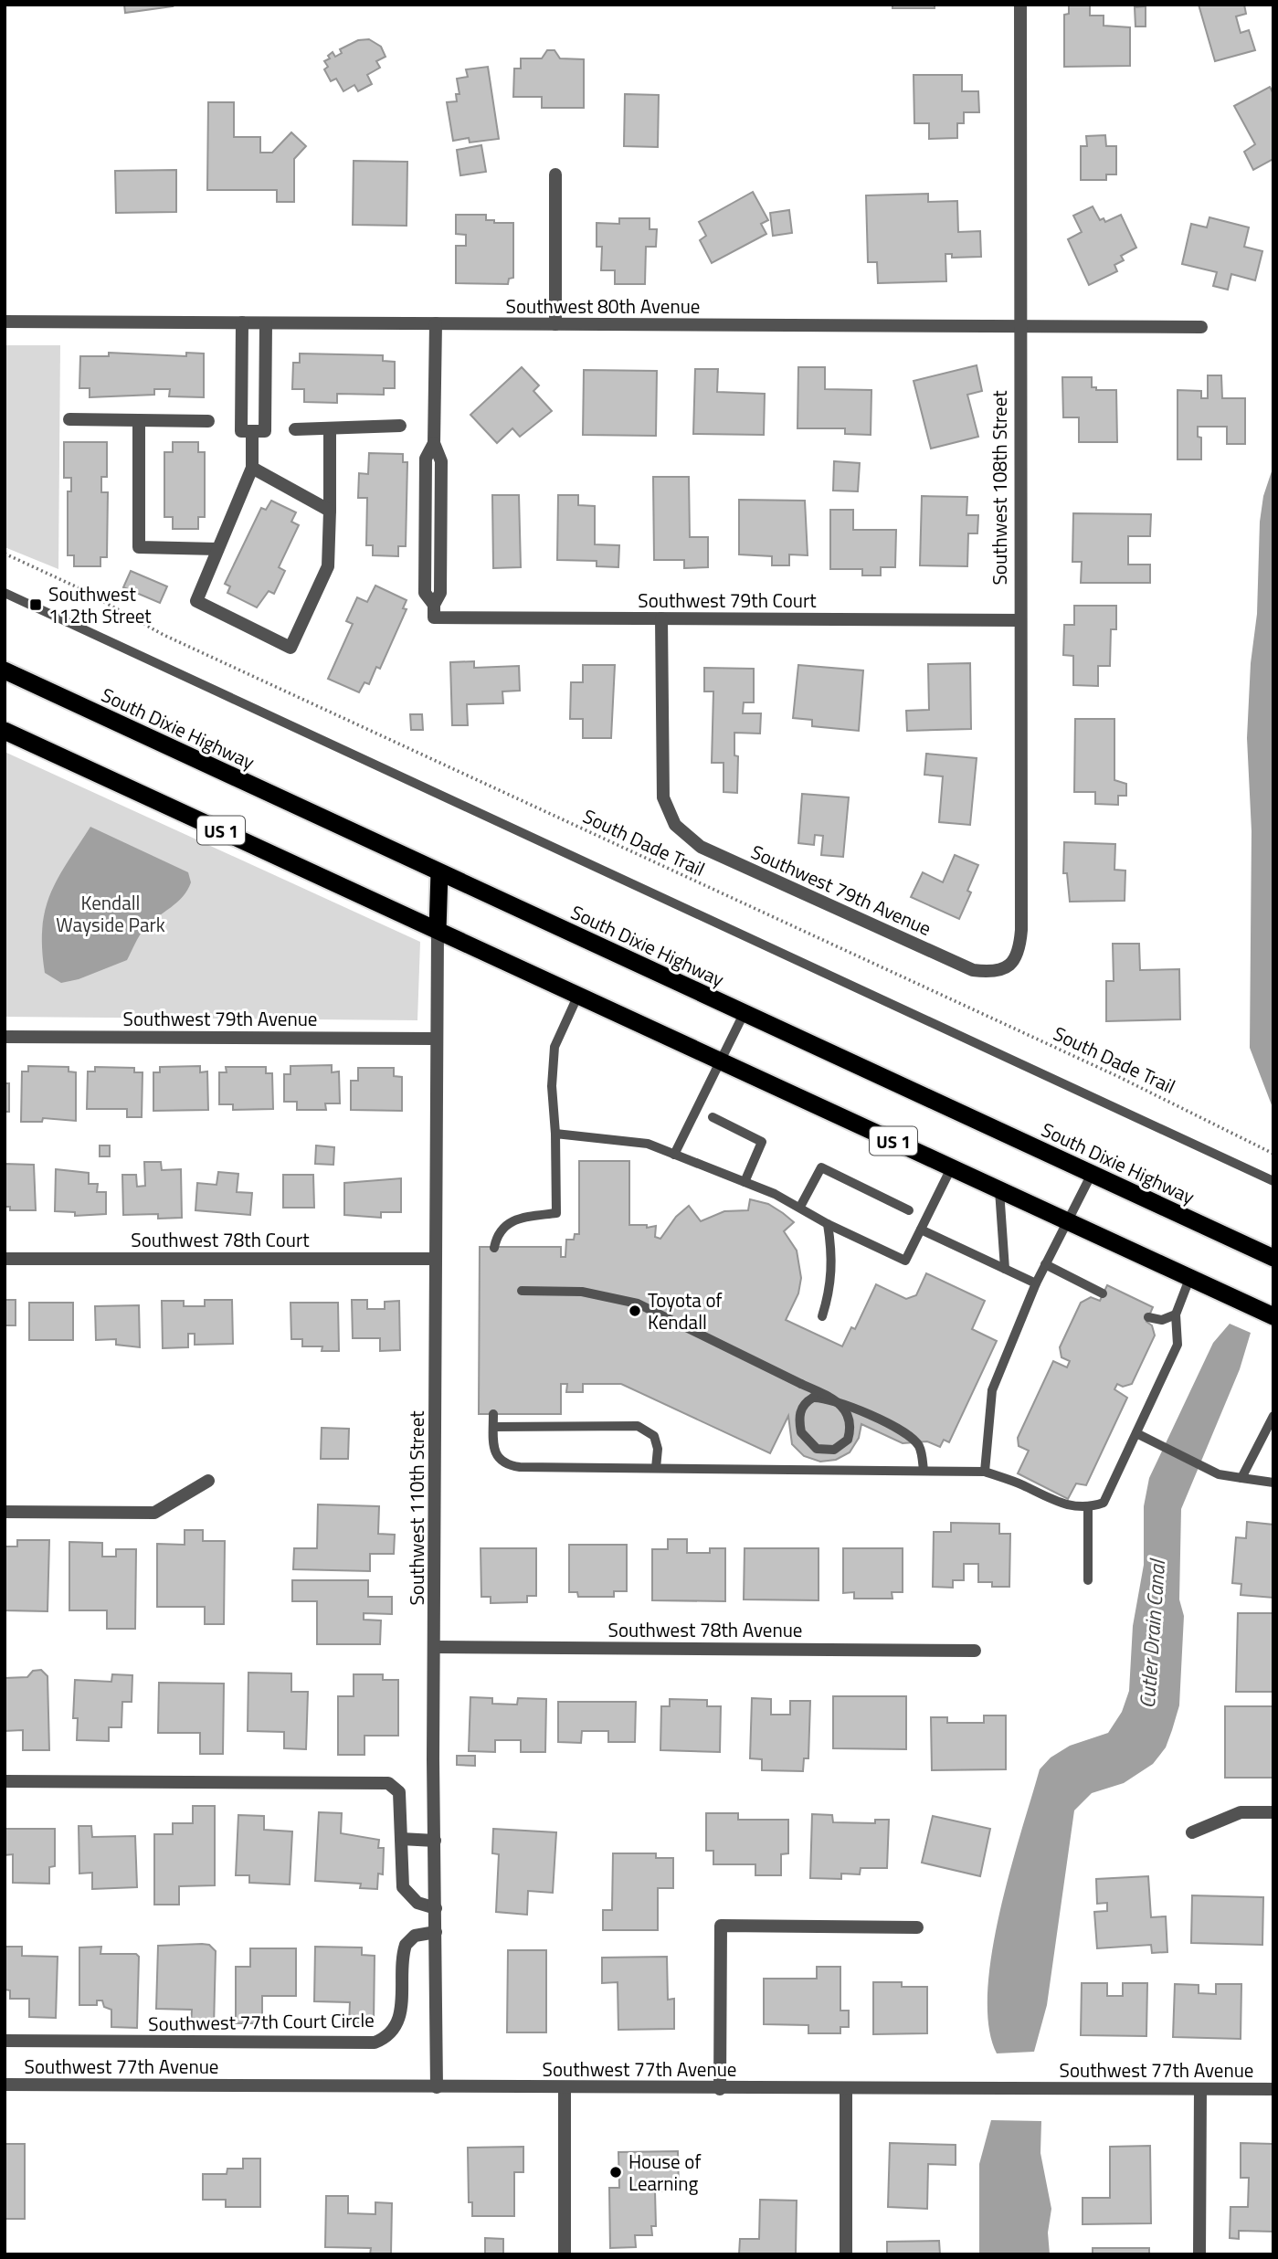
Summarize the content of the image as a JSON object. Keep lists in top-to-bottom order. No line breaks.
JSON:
{"streets":{"highway":["South Dixie Highway","US 1"],"street":["Southwest 80th Avenue","Southwest 108th Street","Southwest 79th Court","Southwest 79th Avenue","Southwest 78th Court","Southwest 110th Street","Southwest 78th Avenue","Southwest 77th Court Circle","Southwest 77th Avenue"],"path":["South Dade Trail"]},"crossings":[["Southwest 80th Avenue","Southwest 108th Street"],["Southwest 80th Avenue","Southwest 79th Court"],["Southwest 108th Street","Southwest 79th Court"],["Southwest 108th Street","Southwest 79th Avenue"],["Southwest 79th Court","Southwest 79th Avenue"],["US 1","Southwest 110th Street"],["Southwest 79th Avenue","Southwest 110th Street"],["Southwest 78th Court","Southwest 110th Street"],["Southwest 110th Street","Southwest 78th Avenue"],["Southwest 110th Street","Southwest 77th Court Circle"],["Southwest 110th Street","Southwest 77th Avenue"]],"water":["Cutler Drain Canal"],"parks":["Kendall Wayside Park"],"places":{"transit":["Southwest 112th Street"],"other":["Toyota of Kendall","House of Learning"]}}
